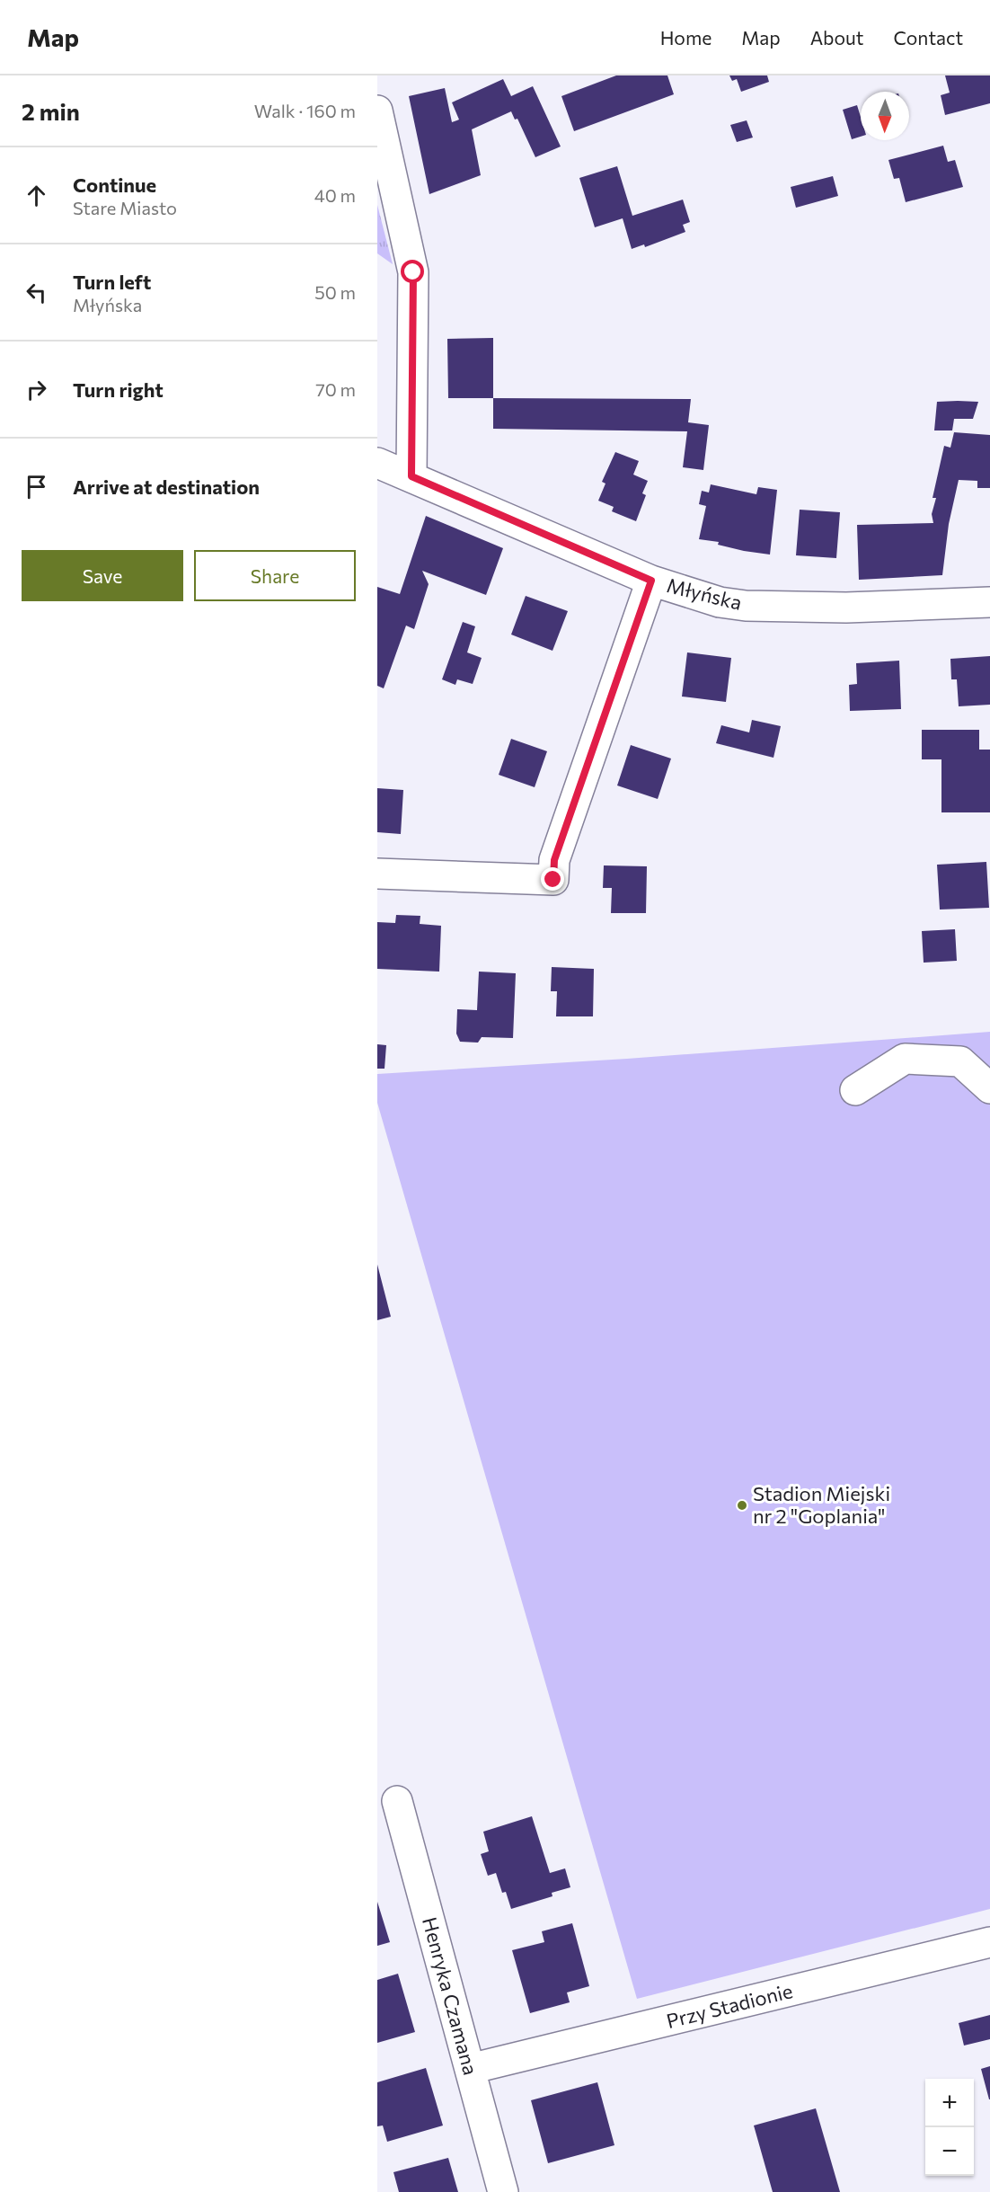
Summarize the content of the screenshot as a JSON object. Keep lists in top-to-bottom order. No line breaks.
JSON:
{"streets":{"street":["Młyńska","Henryka Czamana","Przy Stadionie"]},"crossings":[["Henryka Czamana","Przy Stadionie"]],"places":["Stadion Miejski nr 2 \"Goplania\""],"north":"bottom","page":{"header":"Map","nav":["Home","Map","About","Contact"],"heading":["2 min","Walk · 160 m"],"list":[["Continue","Stare Miasto","40 m"],["Turn left","Młyńska","50 m"],["Turn right","70 m"],"Arrive at destination"],"buttons":["Save","Share"],"map_buttons":["+","−"]}}
